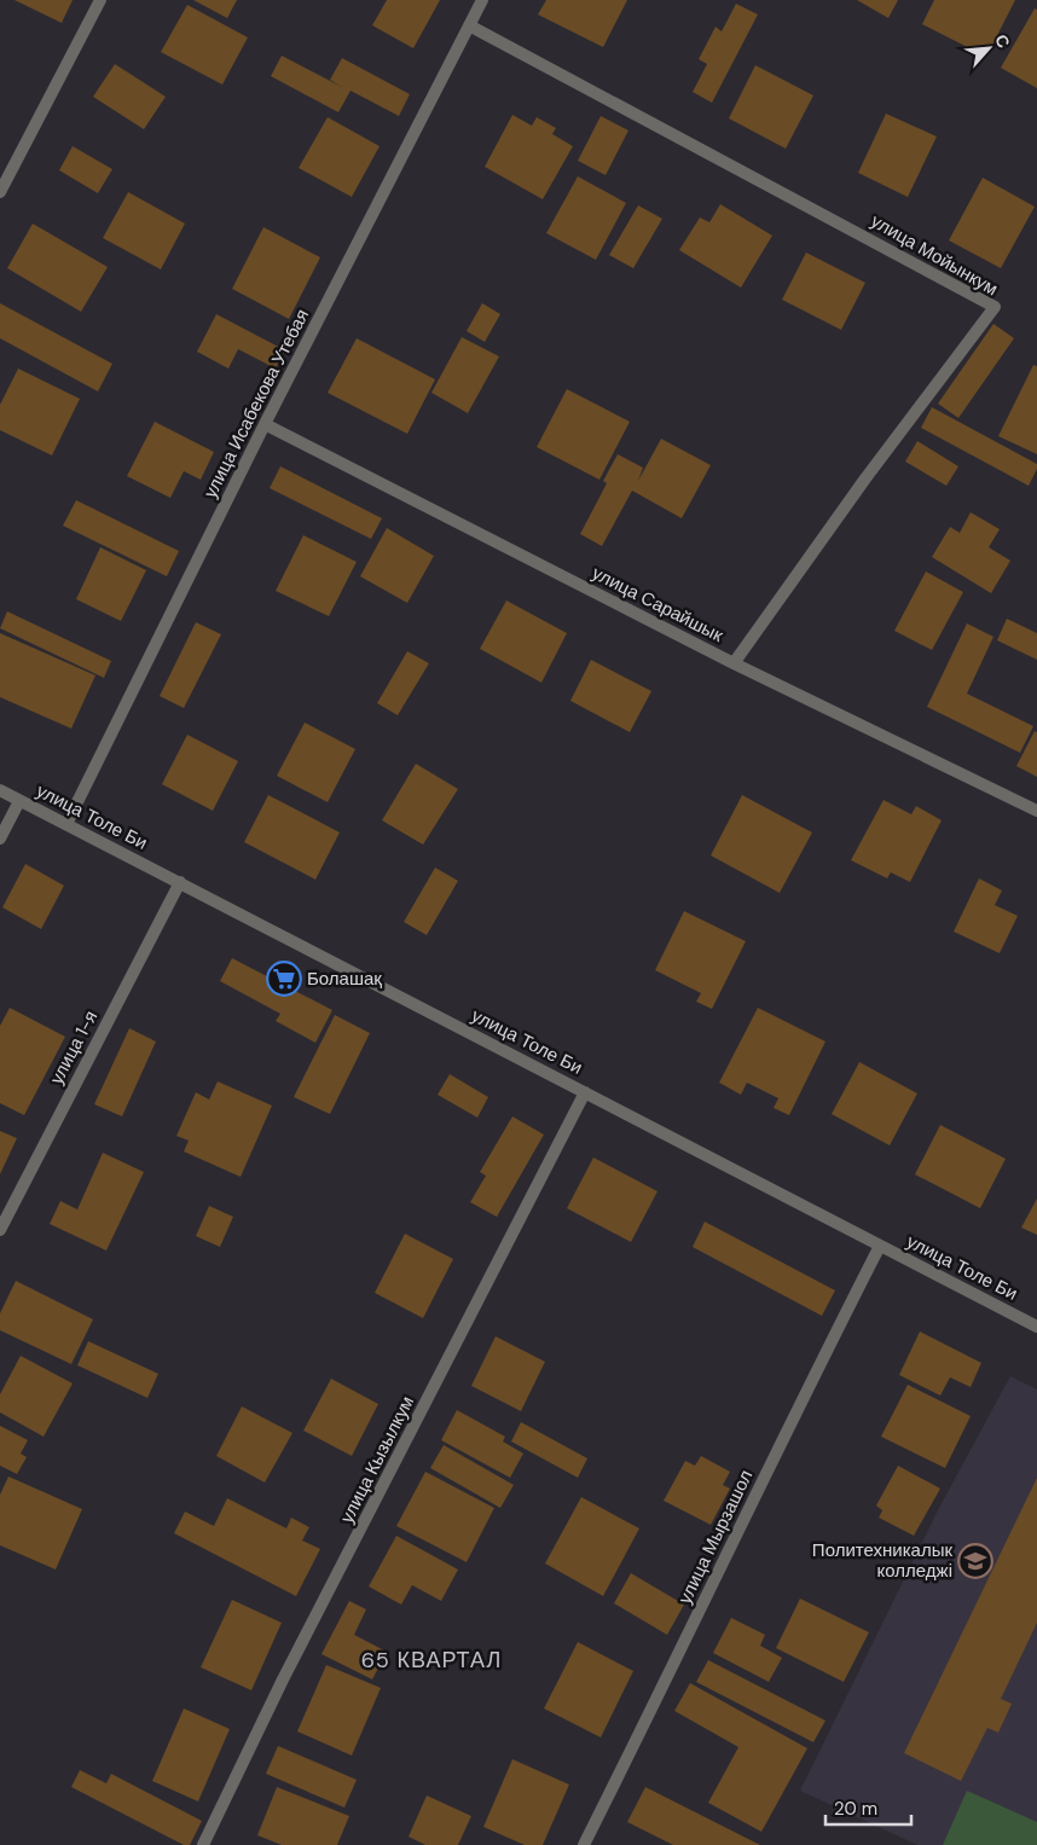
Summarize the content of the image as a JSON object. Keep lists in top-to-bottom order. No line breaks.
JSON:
{"streets":{"street":["улица Мойынкум","улица Исабекова Утебая","улица Сарайшык","улица Толе Би","улица 1-я","улица Кызылкум","улица Мырзашол"]},"crossings":[["улица Мойынкум","улица Исабекова Утебая"],["улица Мойынкум","улица Сарайшык"],["улица Исабекова Утебая","улица Сарайшык"],["улица Исабекова Утебая","улица Толе Би"],["улица Толе Би","улица 1-я"],["улица Толе Би","улица Кызылкум"],["улица Толе Би","улица Мырзашол"]],"districts":["65 КВАРТАЛ"],"places":{"supermarket":["Болашақ"],"school or university":["Политехникалык колледжі"]},"scale_bar":"20 m","north":"top right"}
